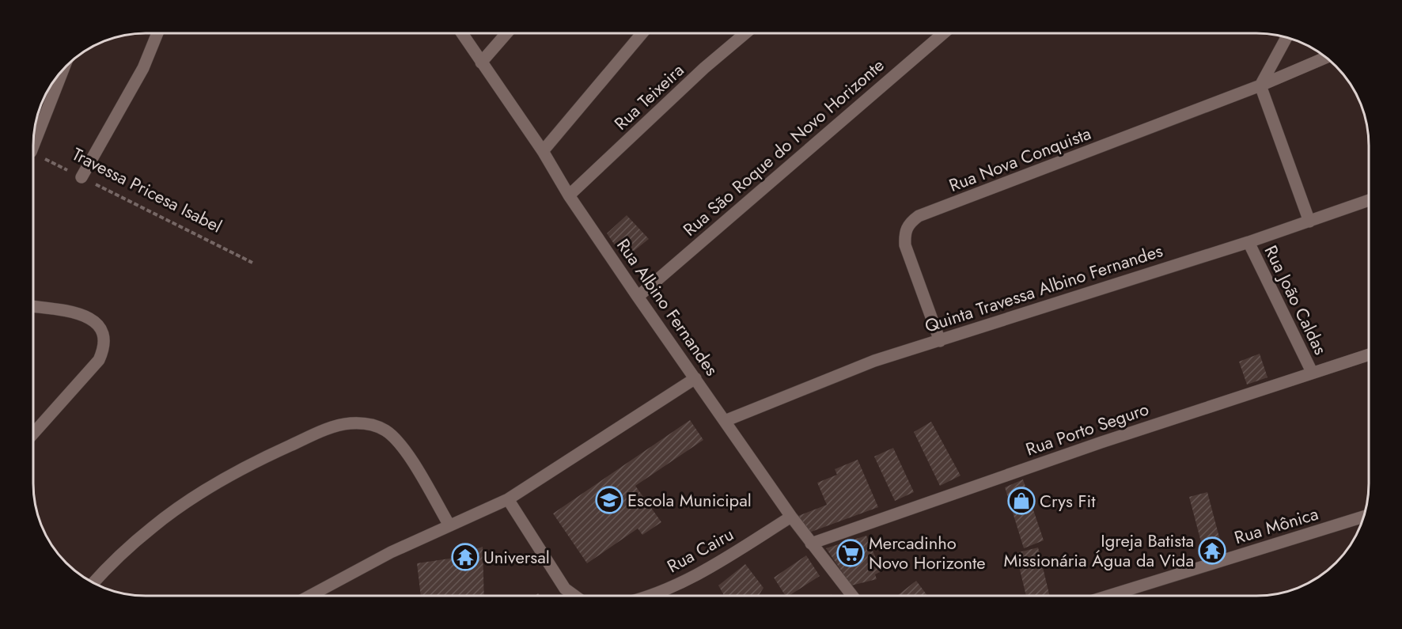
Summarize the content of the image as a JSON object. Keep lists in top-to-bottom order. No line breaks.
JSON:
{"streets":{"street":["Rua Teixeira","Rua São Roque do Novo Horizonte","Rua Nova Conquista","Quinta Travessa Albino Fernandes","Rua João Caldas","Rua Albino Fernandes","Rua Porto Seguro","Rua Mônica","Rua Cairu"],"path":["Travessa Pricesa Isabel"]},"crossings":[["Rua Teixeira","Rua Albino Fernandes"],["Rua São Roque do Novo Horizonte","Rua Albino Fernandes"],["Rua Nova Conquista","Quinta Travessa Albino Fernandes"],["Quinta Travessa Albino Fernandes","Rua João Caldas"],["Quinta Travessa Albino Fernandes","Rua Albino Fernandes"],["Rua João Caldas","Rua Porto Seguro"],["Rua Albino Fernandes","Rua Porto Seguro"],["Rua Albino Fernandes","Rua Cairu"]],"places":{"school or university":["Escola Municipal"],"shop":["Crys Fit"],"temple":["Igreja Batista Missionária Água da Vida","Universal"],"supermarket":["Mercadinho Novo Horizonte"]}}
